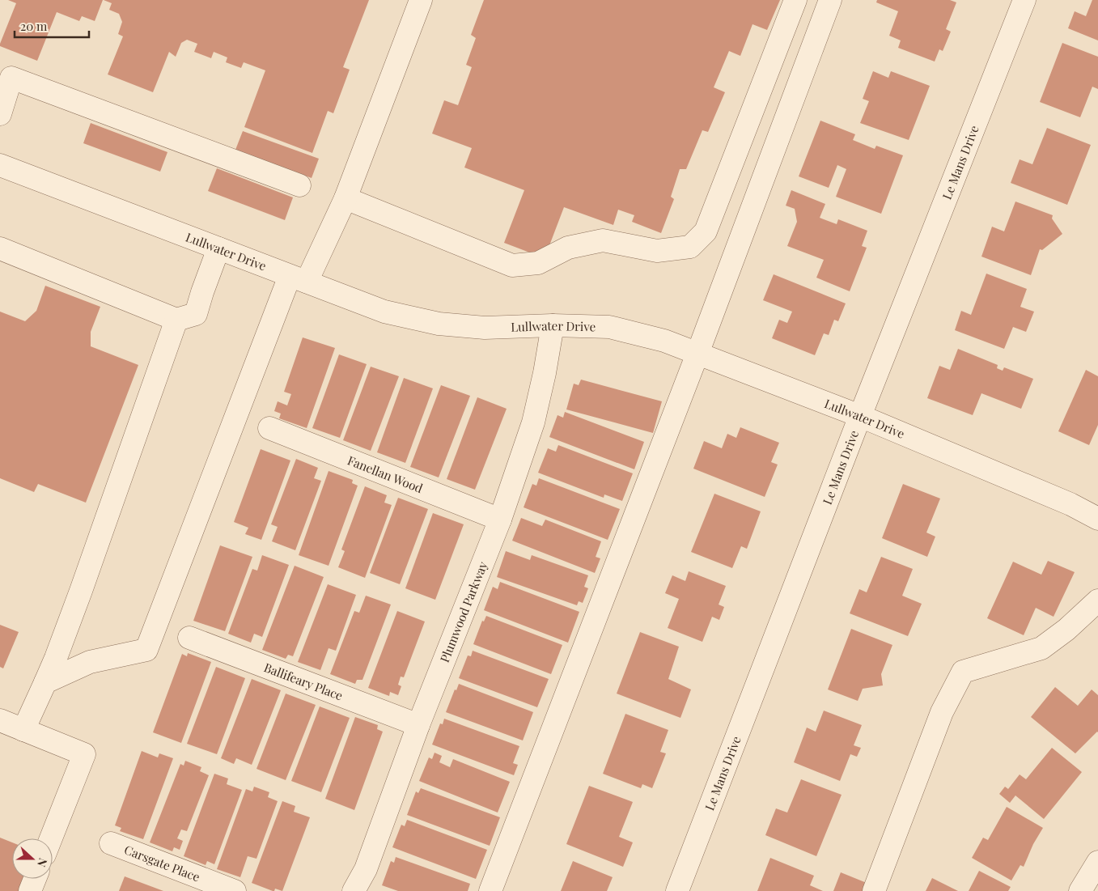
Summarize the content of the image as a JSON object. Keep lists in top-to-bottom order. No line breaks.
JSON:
{"streets":{"street":["Le Mans Drive","Lullwater Drive","Fanellan Wood","Plumwood Parkway","Ballifeary Place","Carsgate Place"]},"crossings":[["Le Mans Drive","Lullwater Drive"],["Lullwater Drive","Plumwood Parkway"],["Fanellan Wood","Plumwood Parkway"],["Plumwood Parkway","Ballifeary Place"]],"scale_bar":"20 m","north":"right"}
